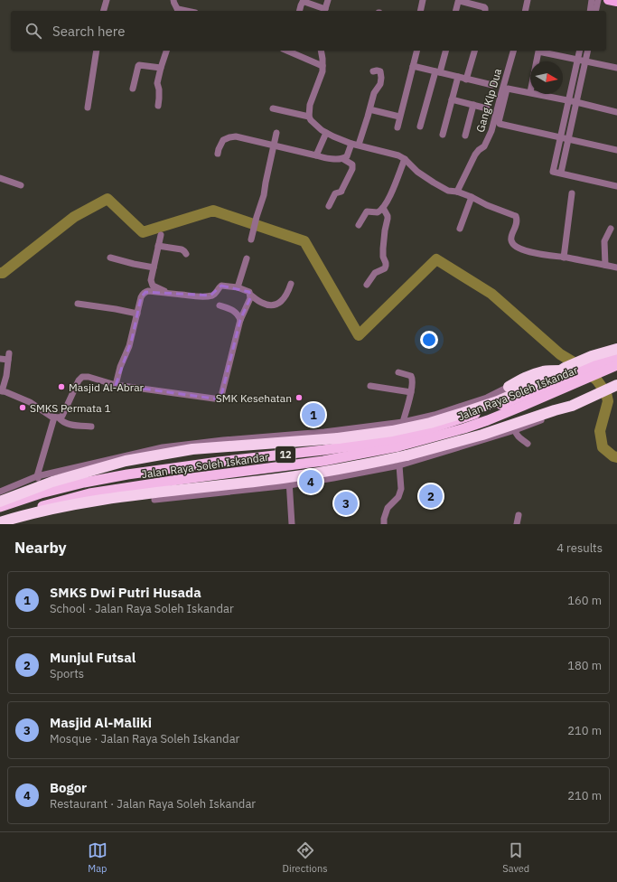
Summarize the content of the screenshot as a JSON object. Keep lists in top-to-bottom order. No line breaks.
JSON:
{"streets":{"highway":["Jalan Raya Soleh Iskandar","12"],"street":["Gang Klp Dua"]},"places":["Masjid Al-Abrar","SMK Kesehatan","SMKS Permata 1"],"north":"right","page":{"search":"Search here","pins":["1","4","2","3"],"heading":["Nearby","4 results"],"list":[{"mark":"1","name":"SMKS Dwi Putri Husada","note":"School · Jalan Raya Soleh Iskandar","value":"160 m"},{"mark":"2","name":"Munjul Futsal","note":"Sports","value":"180 m"},{"mark":"3","name":"Masjid Al-Maliki","note":"Mosque · Jalan Raya Soleh Iskandar","value":"210 m"},{"mark":"4","name":"Bogor","note":"Restaurant · Jalan Raya Soleh Iskandar","value":"210 m"}],"nav":["Map","Directions","Saved"]}}
